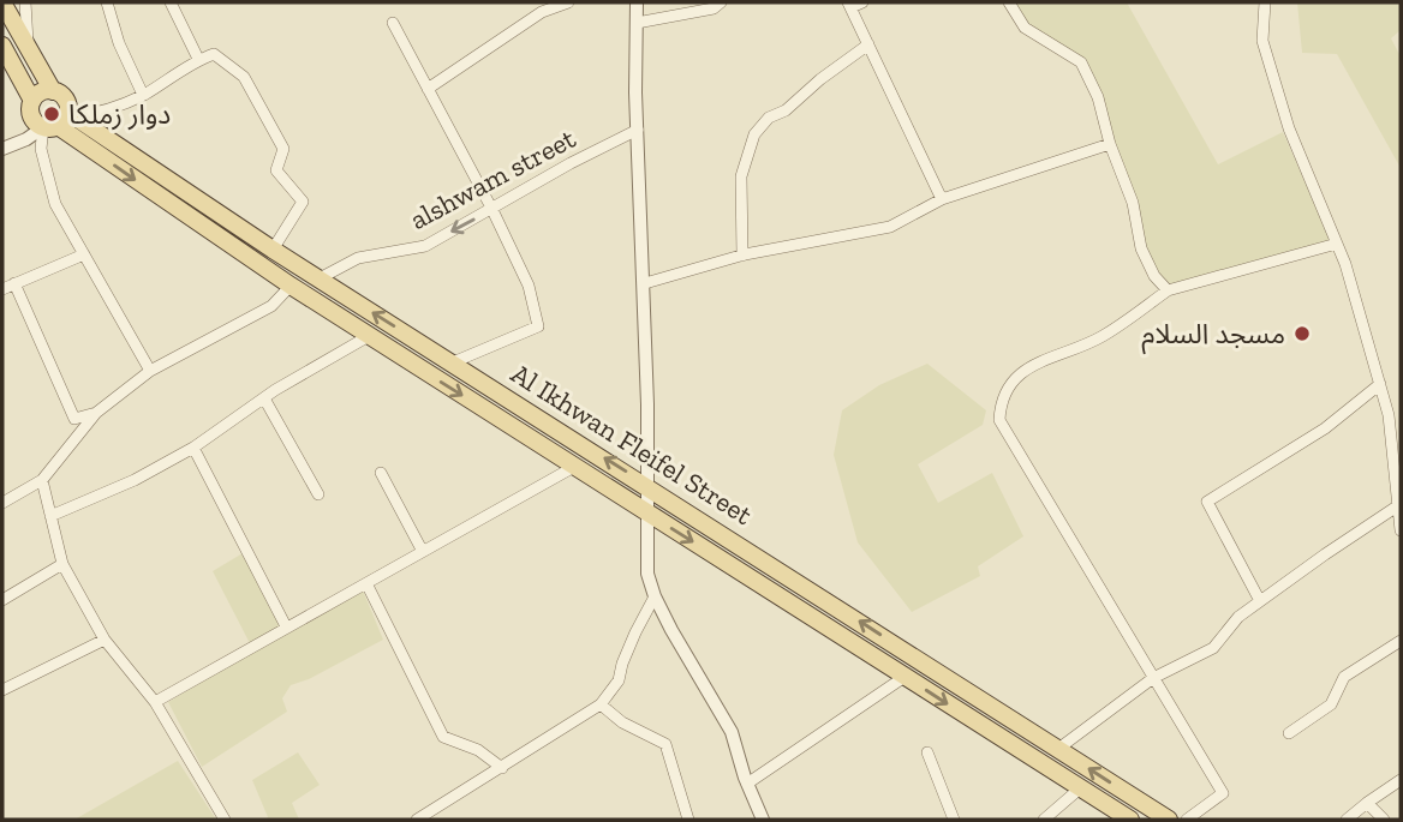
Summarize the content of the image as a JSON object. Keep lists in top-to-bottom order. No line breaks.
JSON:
{"streets":{"main road":["Al Ikhwan Fleifel Street"],"street":["alshwam street"]},"crossings":[["alshwam street","Al Ikhwan Fleifel Street"]],"one_way":["alshwam street"],"places":["دوار زملكا","مسجد السلام"]}
